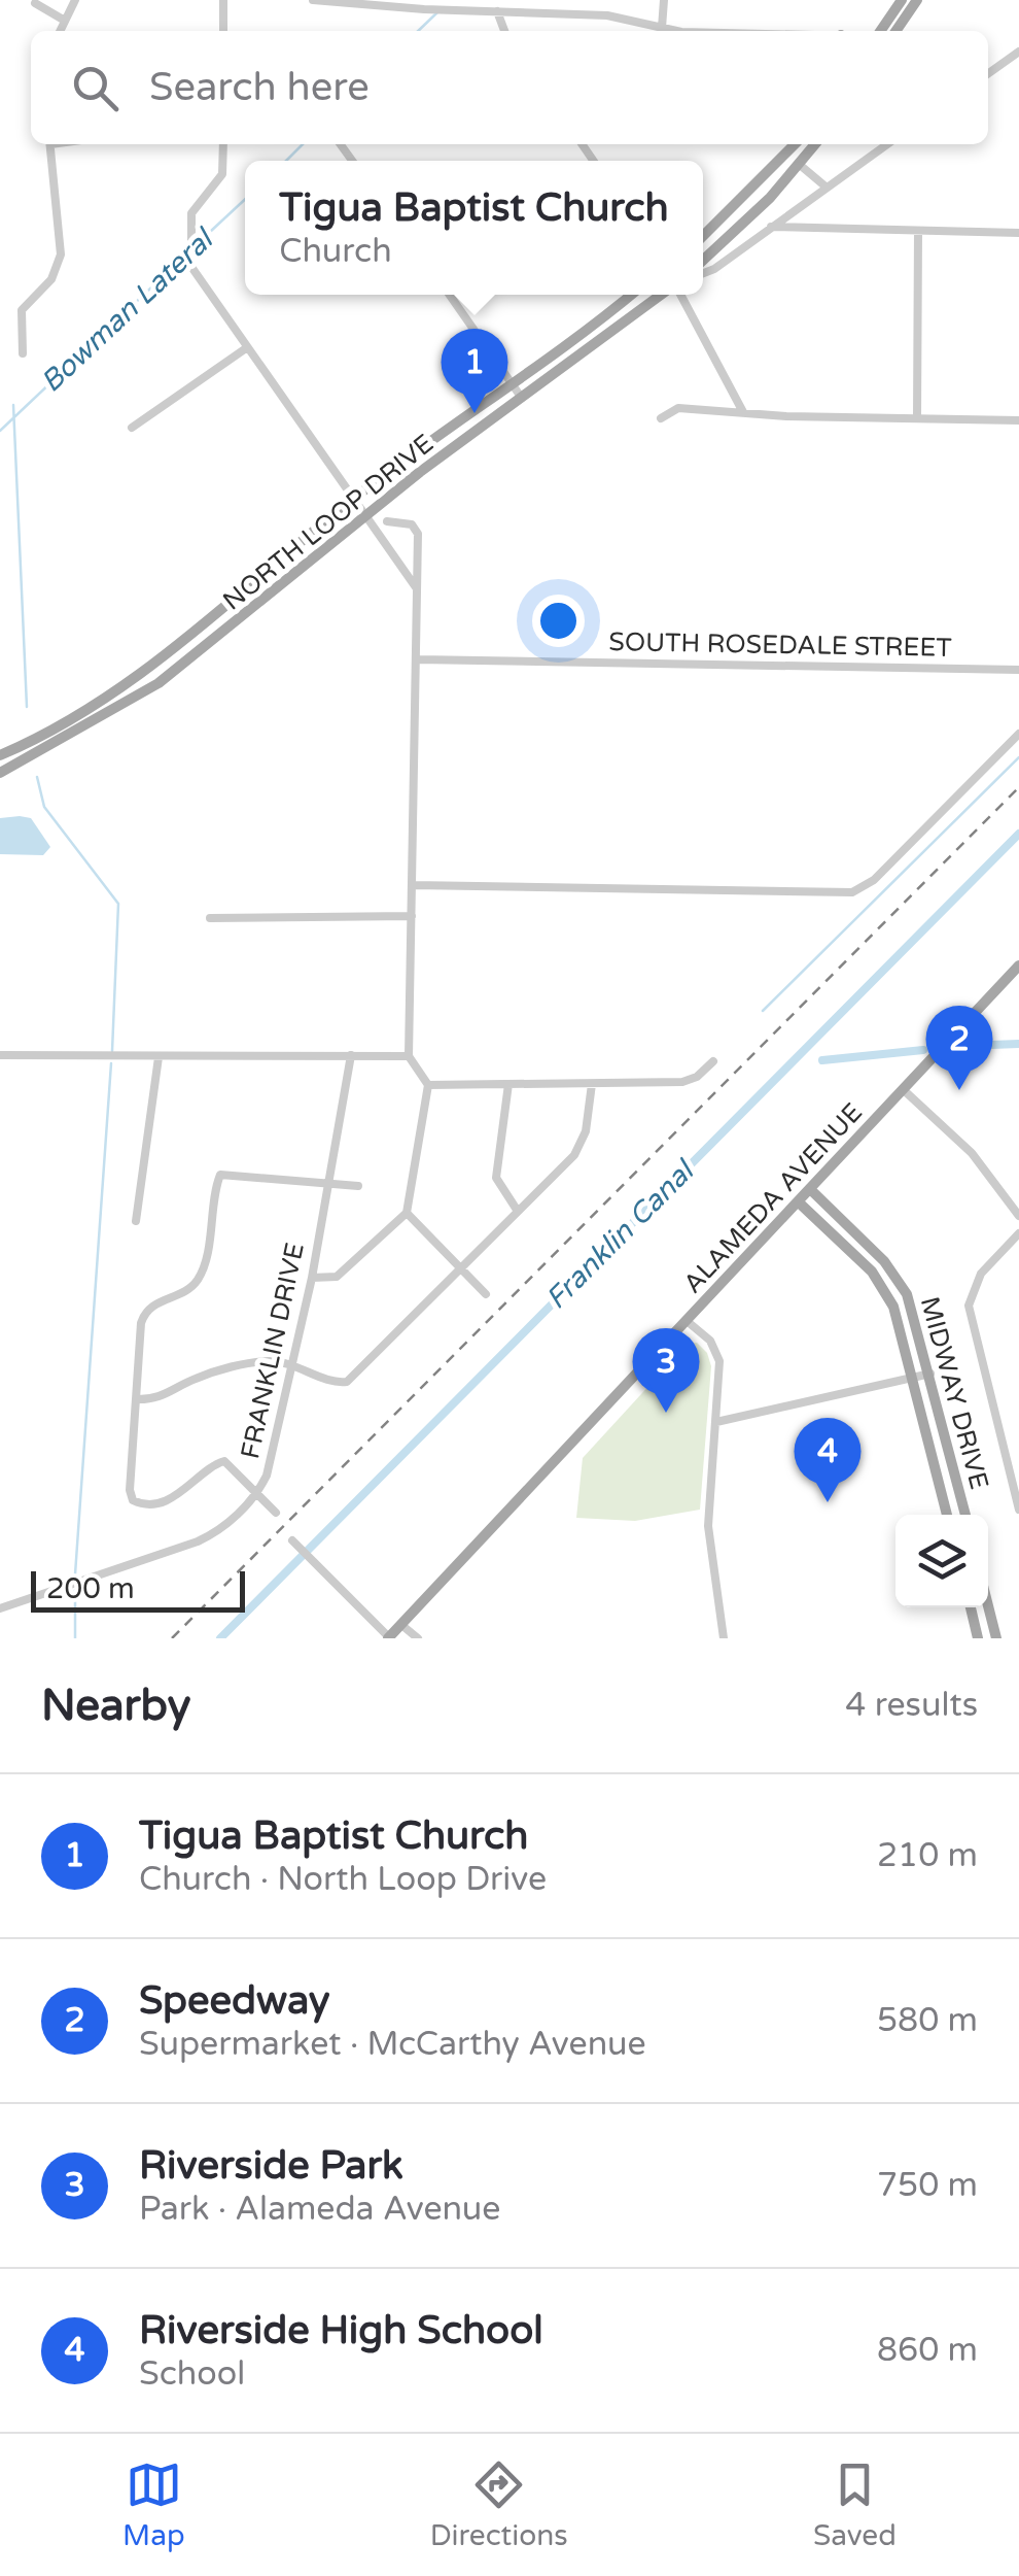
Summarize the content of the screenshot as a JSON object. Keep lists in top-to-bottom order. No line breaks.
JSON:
{"streets":{"main road":["NORTH LOOP DRIVE","ALAMEDA AVENUE","MIDWAY DRIVE"],"street":["SOUTH ROSEDALE STREET","FRANKLIN DRIVE"]},"crossings":[["ALAMEDA AVENUE","MIDWAY DRIVE"]],"water":["Bowman Lateral","Franklin Canal"],"scale_bar":"200 m","page":{"search":"Search here","popup":["Tigua Baptist Church","Church"],"pins":["1","2","3","4"],"scale":"200 m","heading":["Nearby","4 results"],"list":[{"mark":"1","name":"Tigua Baptist Church","note":"Church · North Loop Drive","value":"210 m"},{"mark":"2","name":"Speedway","note":"Supermarket · McCarthy Avenue","value":"580 m"},{"mark":"3","name":"Riverside Park","note":"Park · Alameda Avenue","value":"750 m"},{"mark":"4","name":"Riverside High School","note":"School","value":"860 m"}],"nav":["Map","Directions","Saved"]}}
